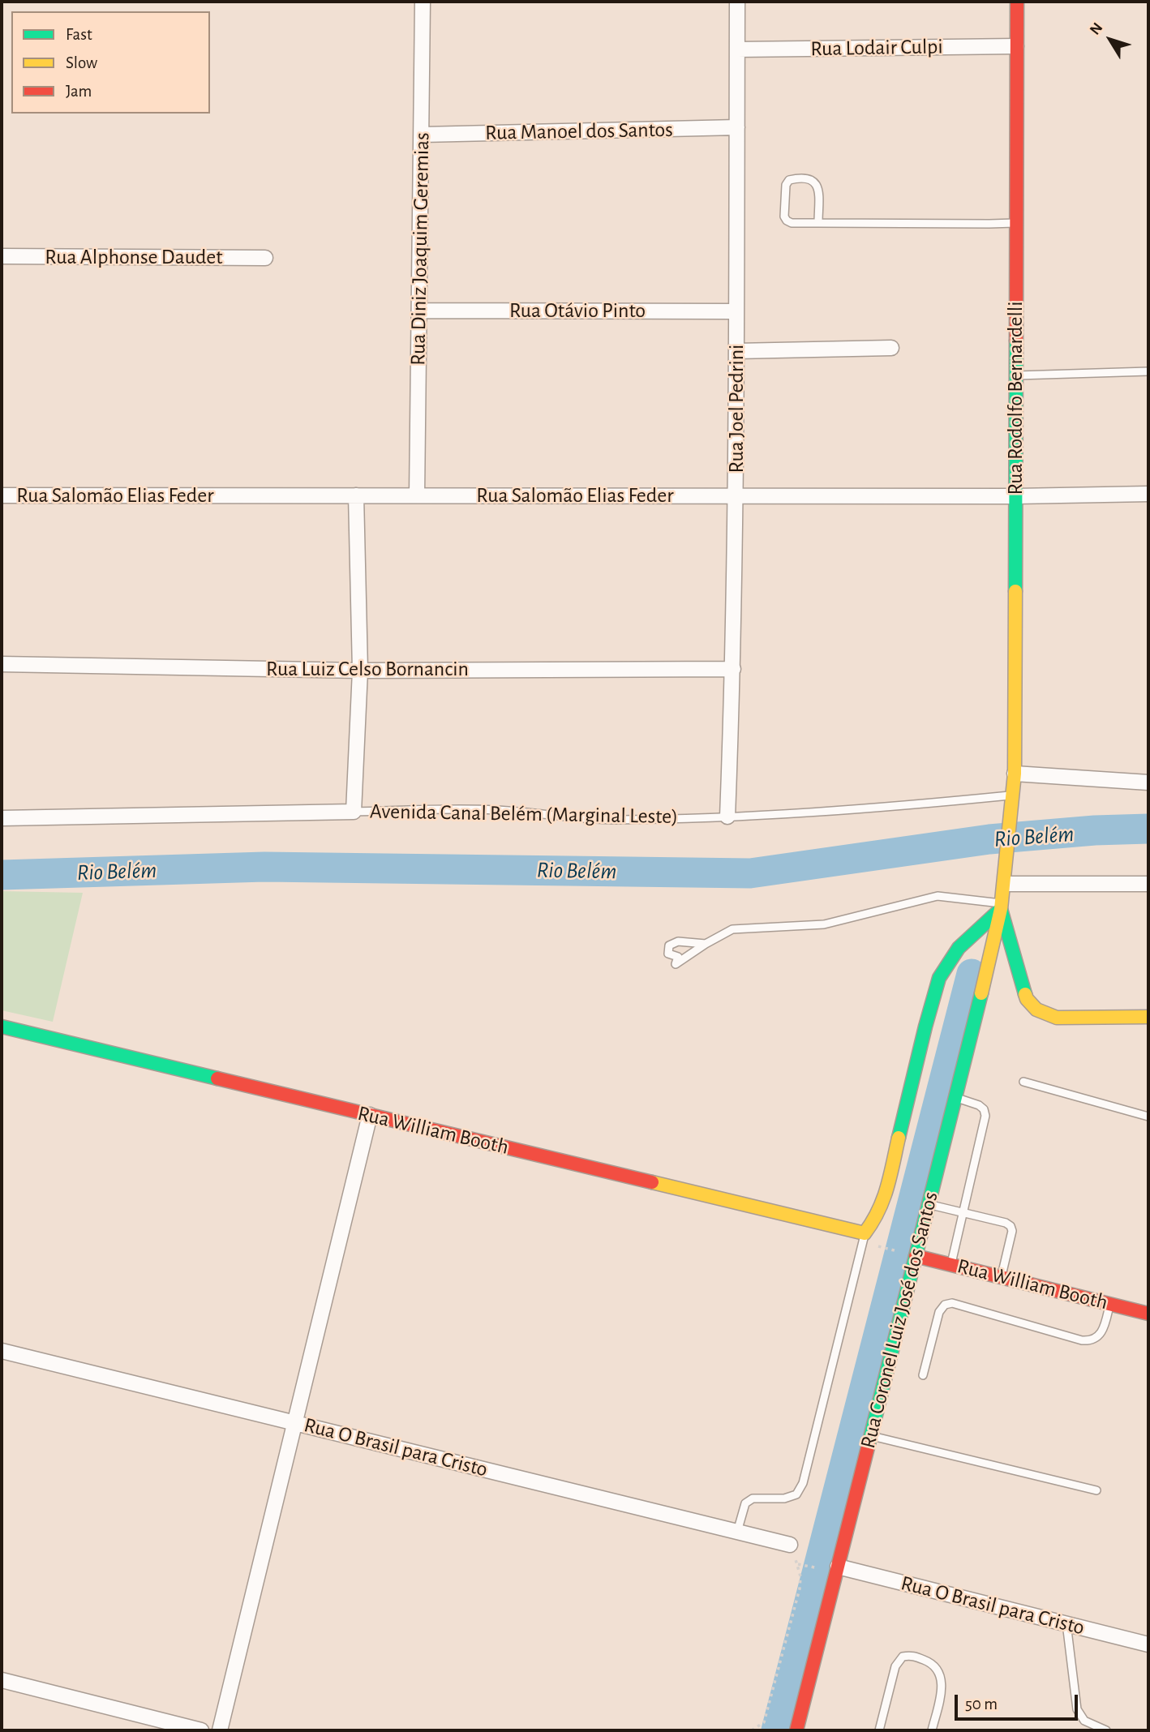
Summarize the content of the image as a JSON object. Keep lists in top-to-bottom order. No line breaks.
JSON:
{"streets":{"street":["Rua Lodair Culpi","Rua Manoel dos Santos","Rua Diniz Joaquim Geremias","Rua Alphonse Daudet","Rua Otávio Pinto","Rua Rodolfo Bernardelli","Rua Joel Pedrini","Rua Salomão Elias Feder","Rua Luiz Celso Bornancin","Avenida Canal Belém (Marginal Leste)","Rua William Booth","Rua Coronel Luiz José dos Santos","Rua O Brasil para Cristo"]},"crossings":[["Rua Lodair Culpi","Rua Rodolfo Bernardelli"],["Rua Lodair Culpi","Rua Joel Pedrini"],["Rua Manoel dos Santos","Rua Diniz Joaquim Geremias"],["Rua Manoel dos Santos","Rua Joel Pedrini"],["Rua Diniz Joaquim Geremias","Rua Otávio Pinto"],["Rua Diniz Joaquim Geremias","Rua Salomão Elias Feder"],["Rua Otávio Pinto","Rua Joel Pedrini"],["Rua Rodolfo Bernardelli","Rua Salomão Elias Feder"],["Rua Rodolfo Bernardelli","Avenida Canal Belém (Marginal Leste)"],["Rua Rodolfo Bernardelli","Rua Coronel Luiz José dos Santos"],["Rua Joel Pedrini","Rua Salomão Elias Feder"],["Rua Joel Pedrini","Rua Luiz Celso Bornancin"],["Rua Joel Pedrini","Avenida Canal Belém (Marginal Leste)"],["Rua William Booth","Rua Coronel Luiz José dos Santos"],["Rua Coronel Luiz José dos Santos","Rua O Brasil para Cristo"]],"water":["Rio Belém"],"legend":["Fast","Slow","Jam"],"scale_bar":"50 m","north":"top left"}
